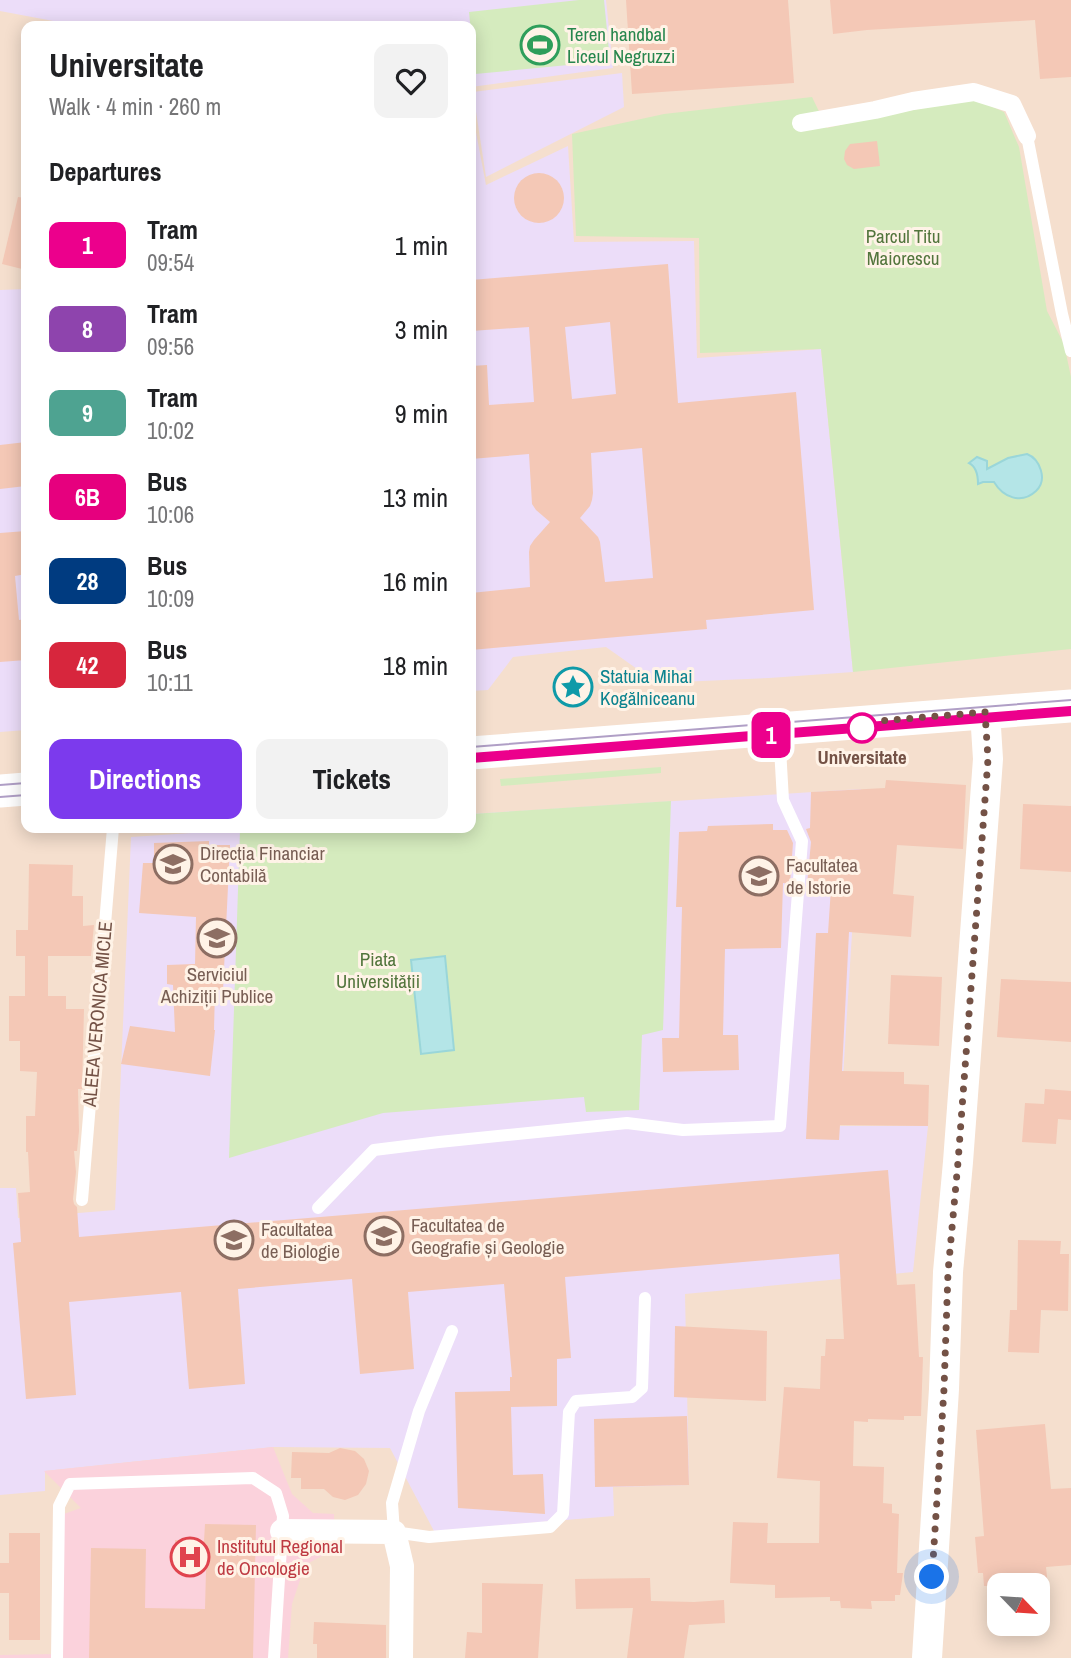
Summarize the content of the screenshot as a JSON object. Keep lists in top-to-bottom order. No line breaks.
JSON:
{"streets":{"lane":["ALEEA VERONICA MICLE"]},"parks":["Parcul Titu Maiorescu","Piata Universității"],"places":{"sports":["Teren handbal Liceul Negruzzi"],"place":["Statuia Mihai Kogălniceanu"],"other":["Universitate"],"school or university":["Direcția Financiar Contabilă","Facultatea de Istorie","Serviciul Achiziții Publice","Facultatea de Geografie și Geologie","Facultatea de Biologie"],"hospital":["Institutul Regional de Oncologie"]},"lines":["tram line 1"],"north":"bottom right","page":{"on_map":"1","heading":[["Universitate","Walk · 4 min · 260 m"],"Departures"],"list":[{"mark":"1","name":"Tram","note":"09:54","value":"1 min"},{"mark":"8","name":"Tram","note":"09:56","value":"3 min"},{"mark":"9","name":"Tram","note":"10:02","value":"9 min"},{"mark":"6B","name":"Bus","note":"10:06","value":"13 min"},{"mark":"28","name":"Bus","note":"10:09","value":"16 min"},{"mark":"42","name":"Bus","note":"10:11","value":"18 min"}],"buttons":["Directions","Tickets"]}}
